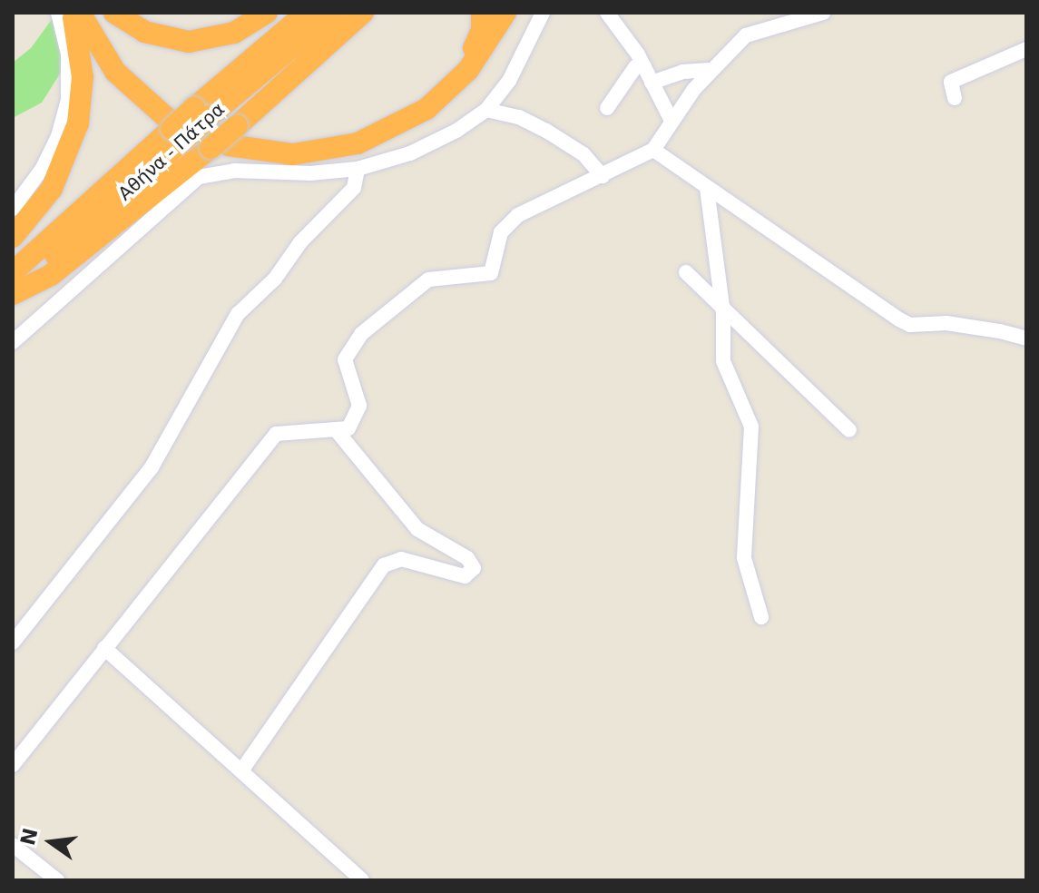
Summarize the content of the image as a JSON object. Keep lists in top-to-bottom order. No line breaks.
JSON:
{"streets":{"highway":["Αθήνα - Πάτρα"]},"north":"left"}
